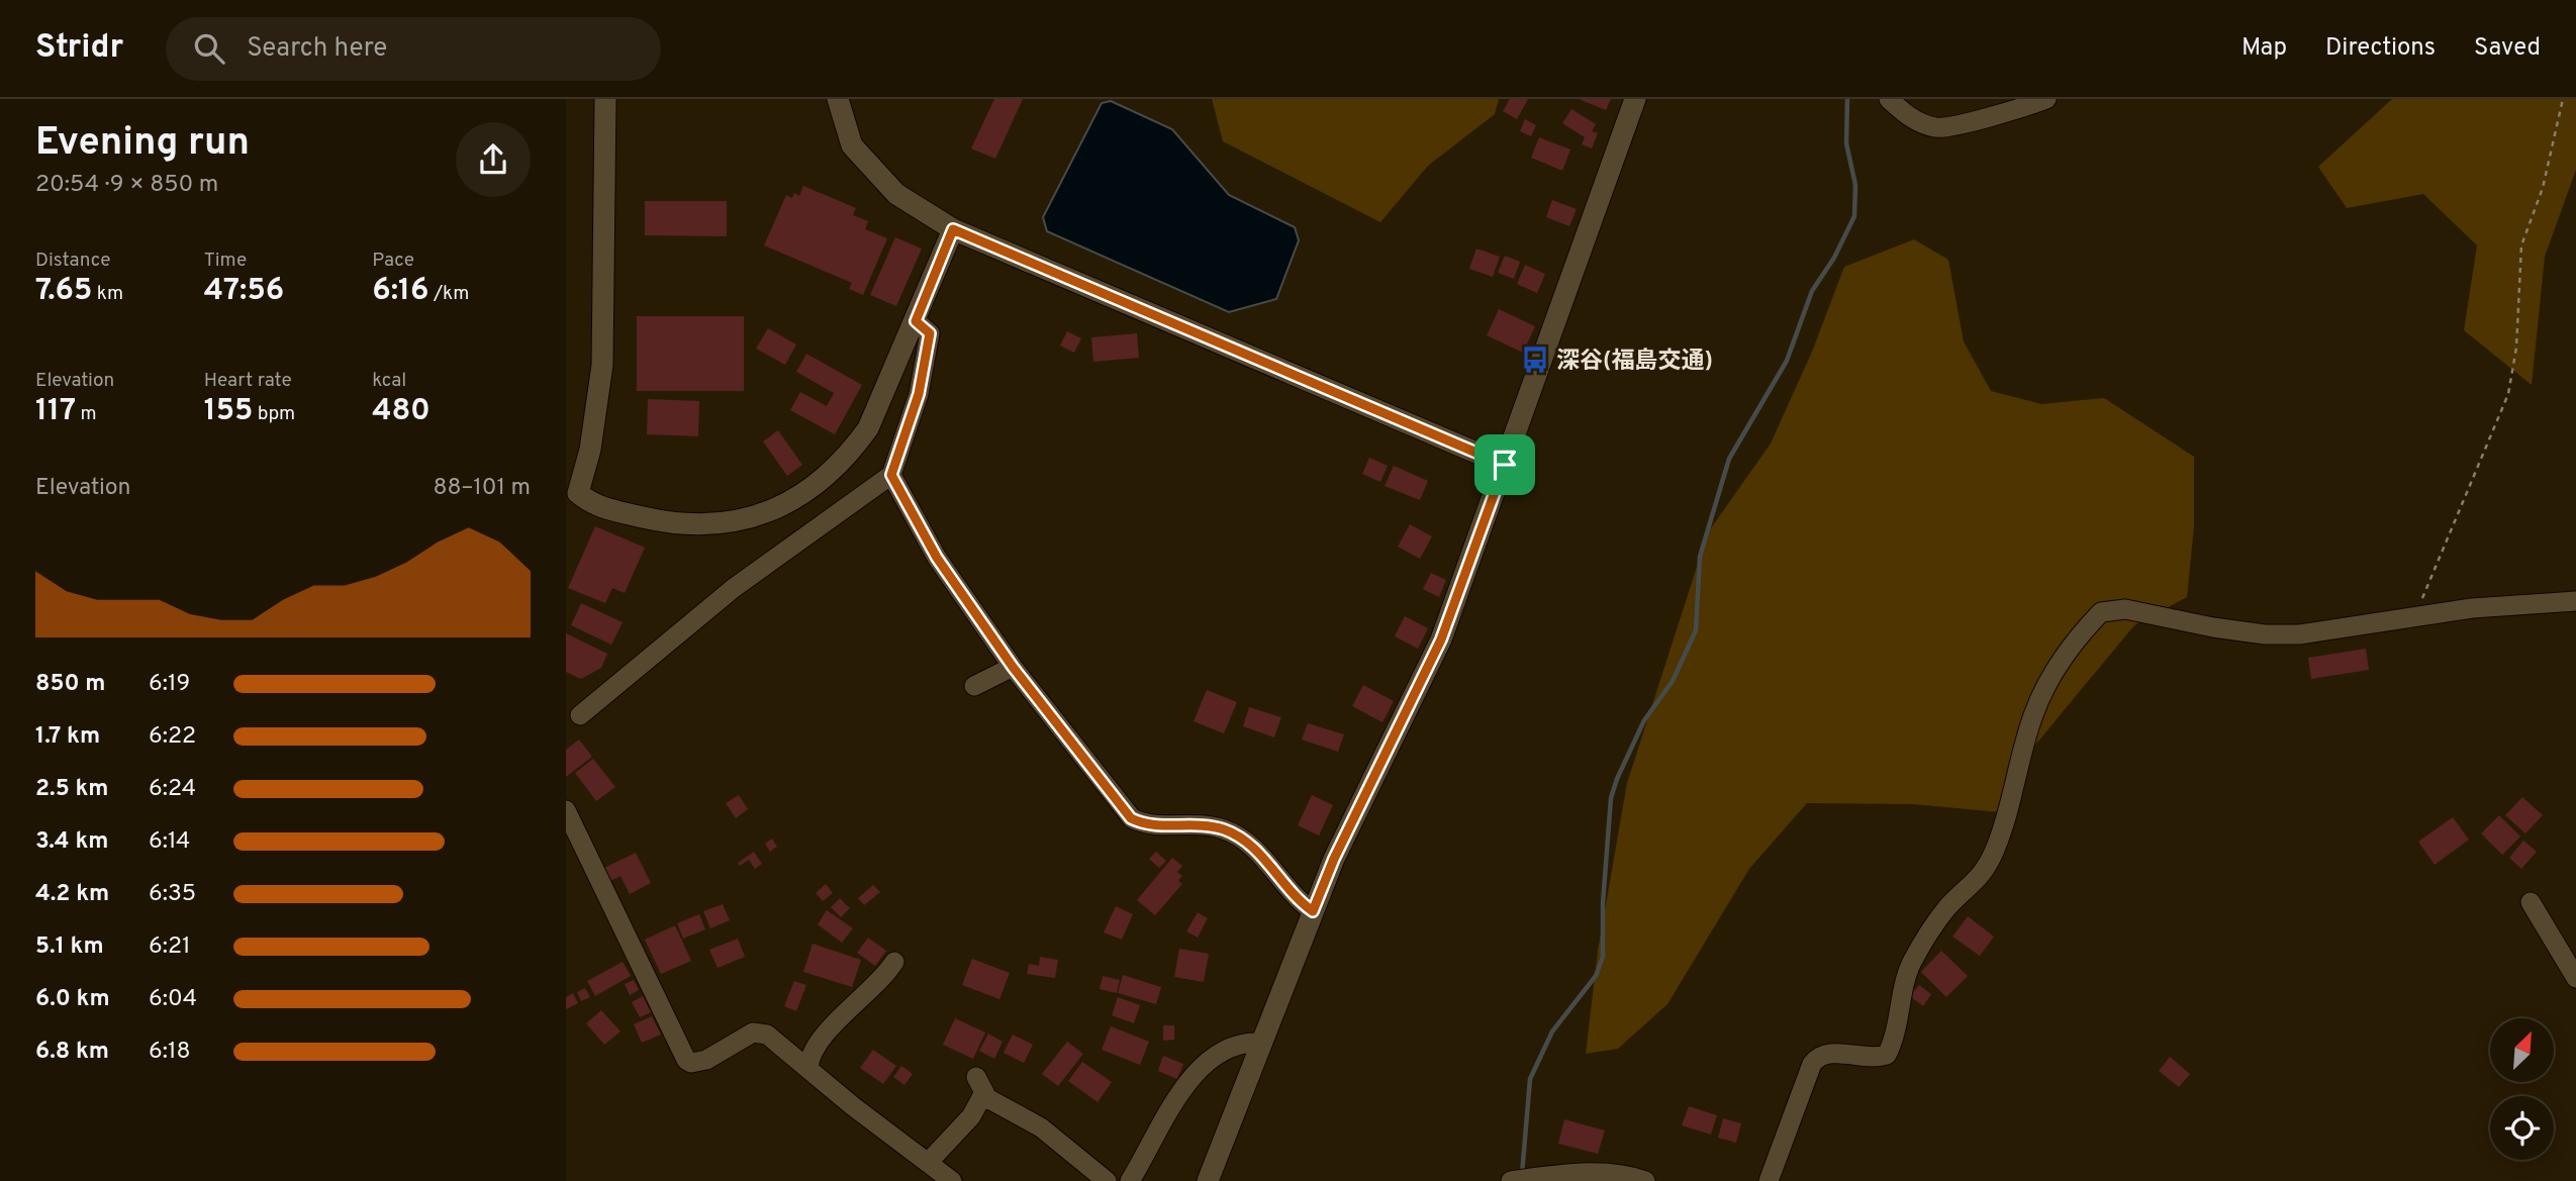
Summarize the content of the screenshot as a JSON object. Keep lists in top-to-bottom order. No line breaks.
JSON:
{"places":{"bus stop":["深谷(福島交通)"]},"north":"top right","page":{"header":"Stridr","search":"Search here","nav":["Map","Directions","Saved"],"heading":["Evening run","20:54 · 9 × 850 m"],"stats":[["Distance","7.65 km"],["Time","47:56"],["Pace","6:16 /km"],["Elevation","117 m"],["Heart rate","155 bpm"],["kcal","480"]],"chart":["Elevation","88–101 m"],"list":[{"name":"850 m","note":"6:19"},{"name":"1.7 km","note":"6:22"},{"name":"2.5 km","note":"6:24"},{"name":"3.4 km","note":"6:14"},{"name":"4.2 km","note":"6:35"},{"name":"5.1 km","note":"6:21"},{"name":"6.0 km","note":"6:04"},{"name":"6.8 km","note":"6:18"}]}}
